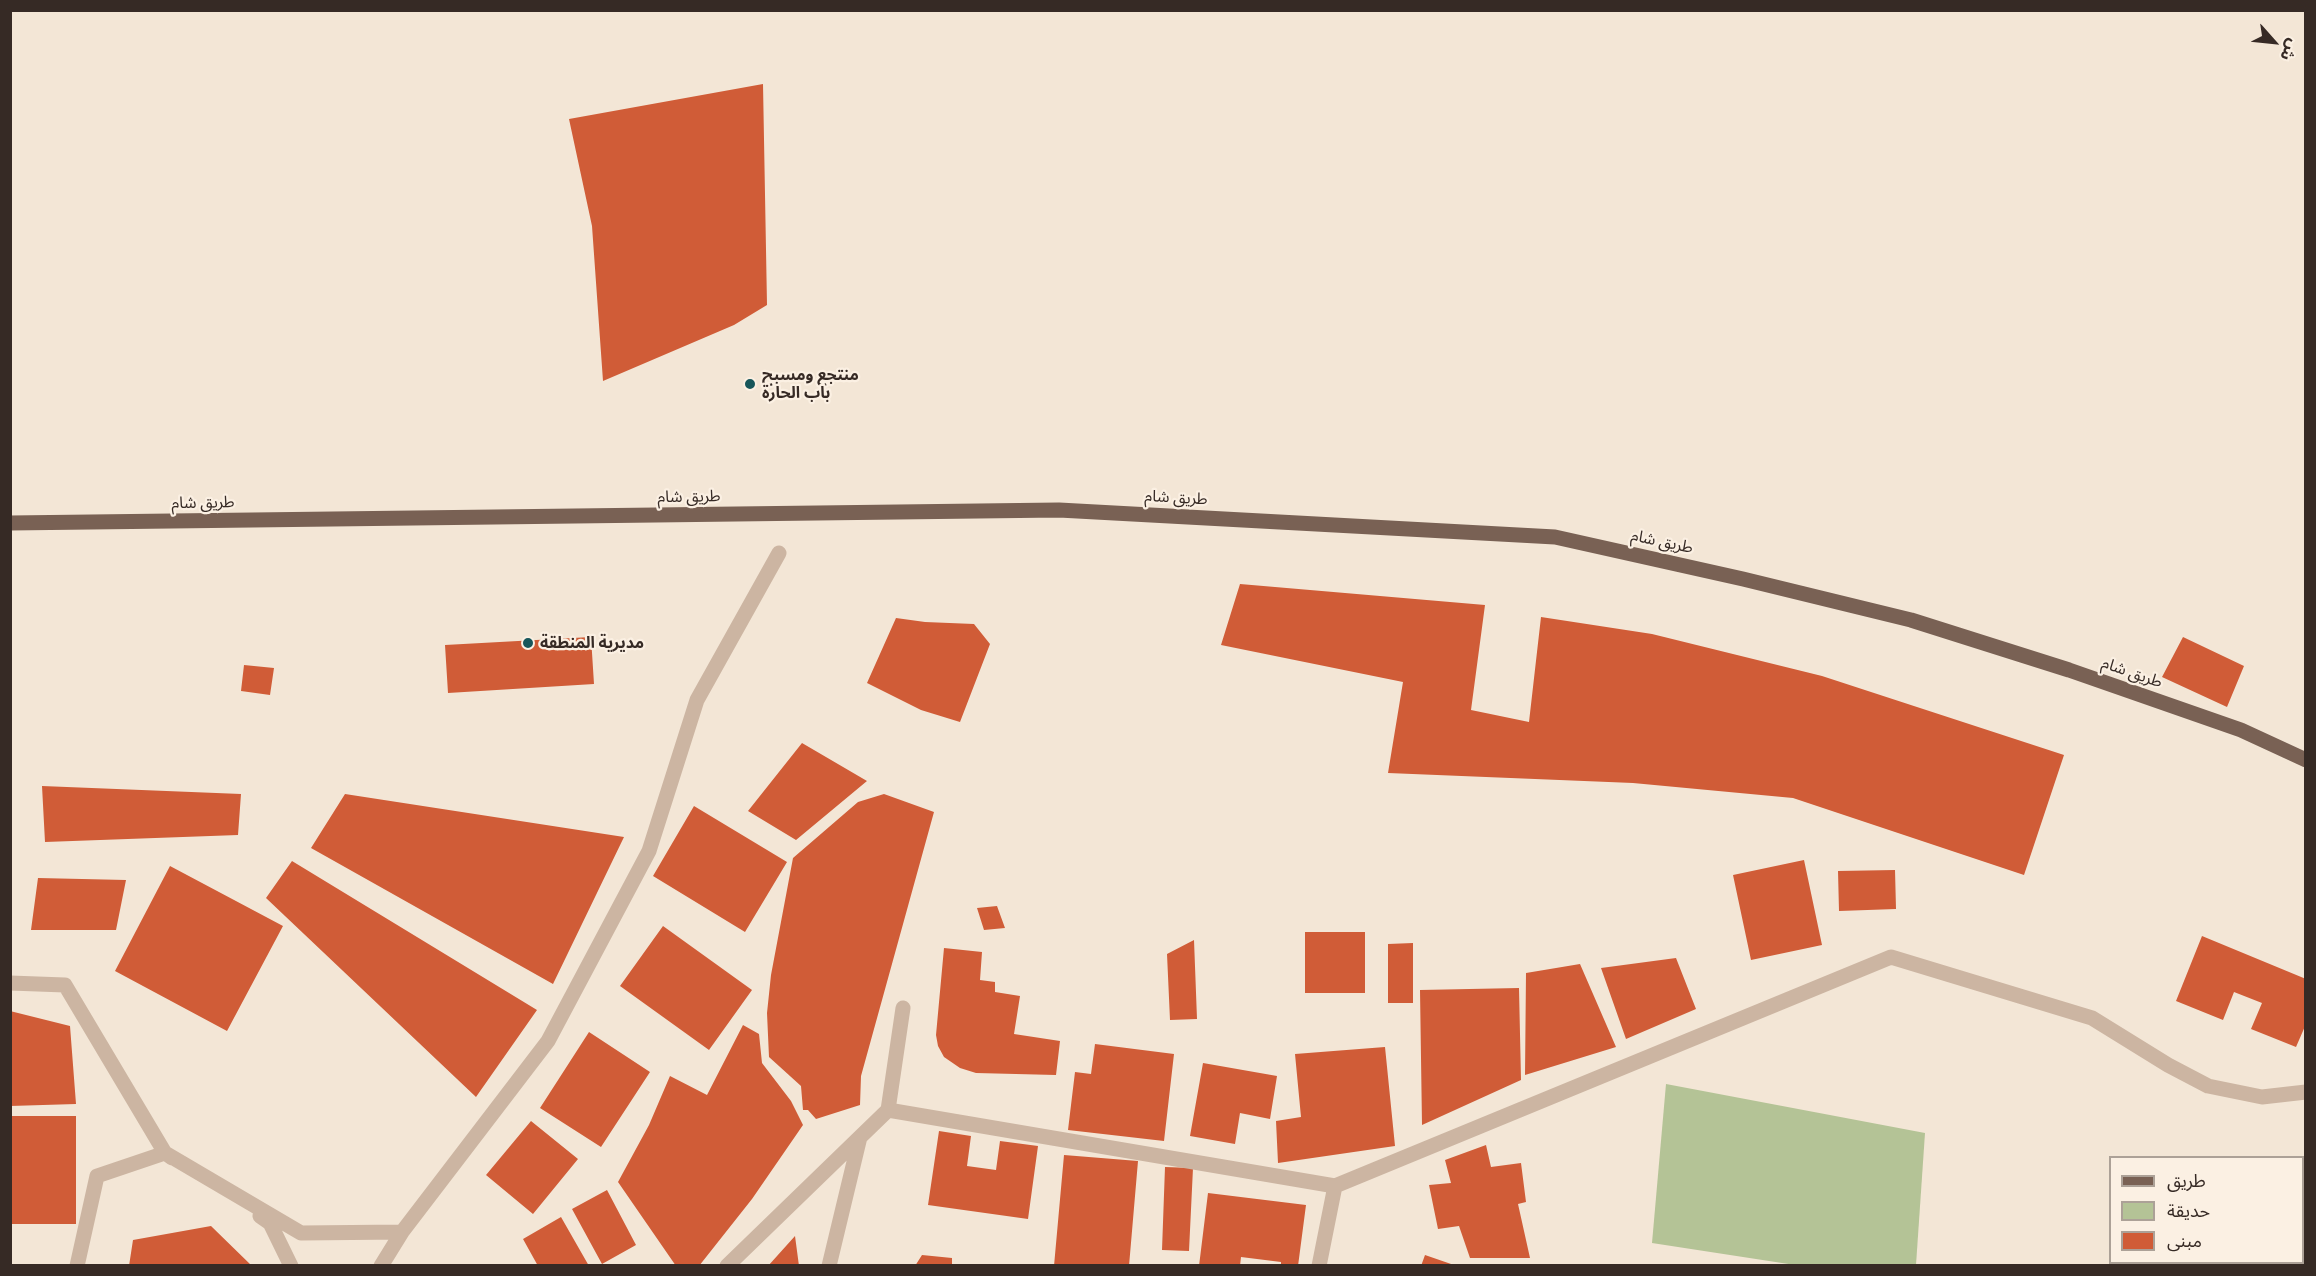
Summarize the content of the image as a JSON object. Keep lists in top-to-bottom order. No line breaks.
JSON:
{"streets":{"main road":["طريق شام"]},"places":["منتجع ومسبح باب الحارة","مديرية المنطقة"],"legend":["طريق","حديقة","مبنى"],"north":"bottom right"}
